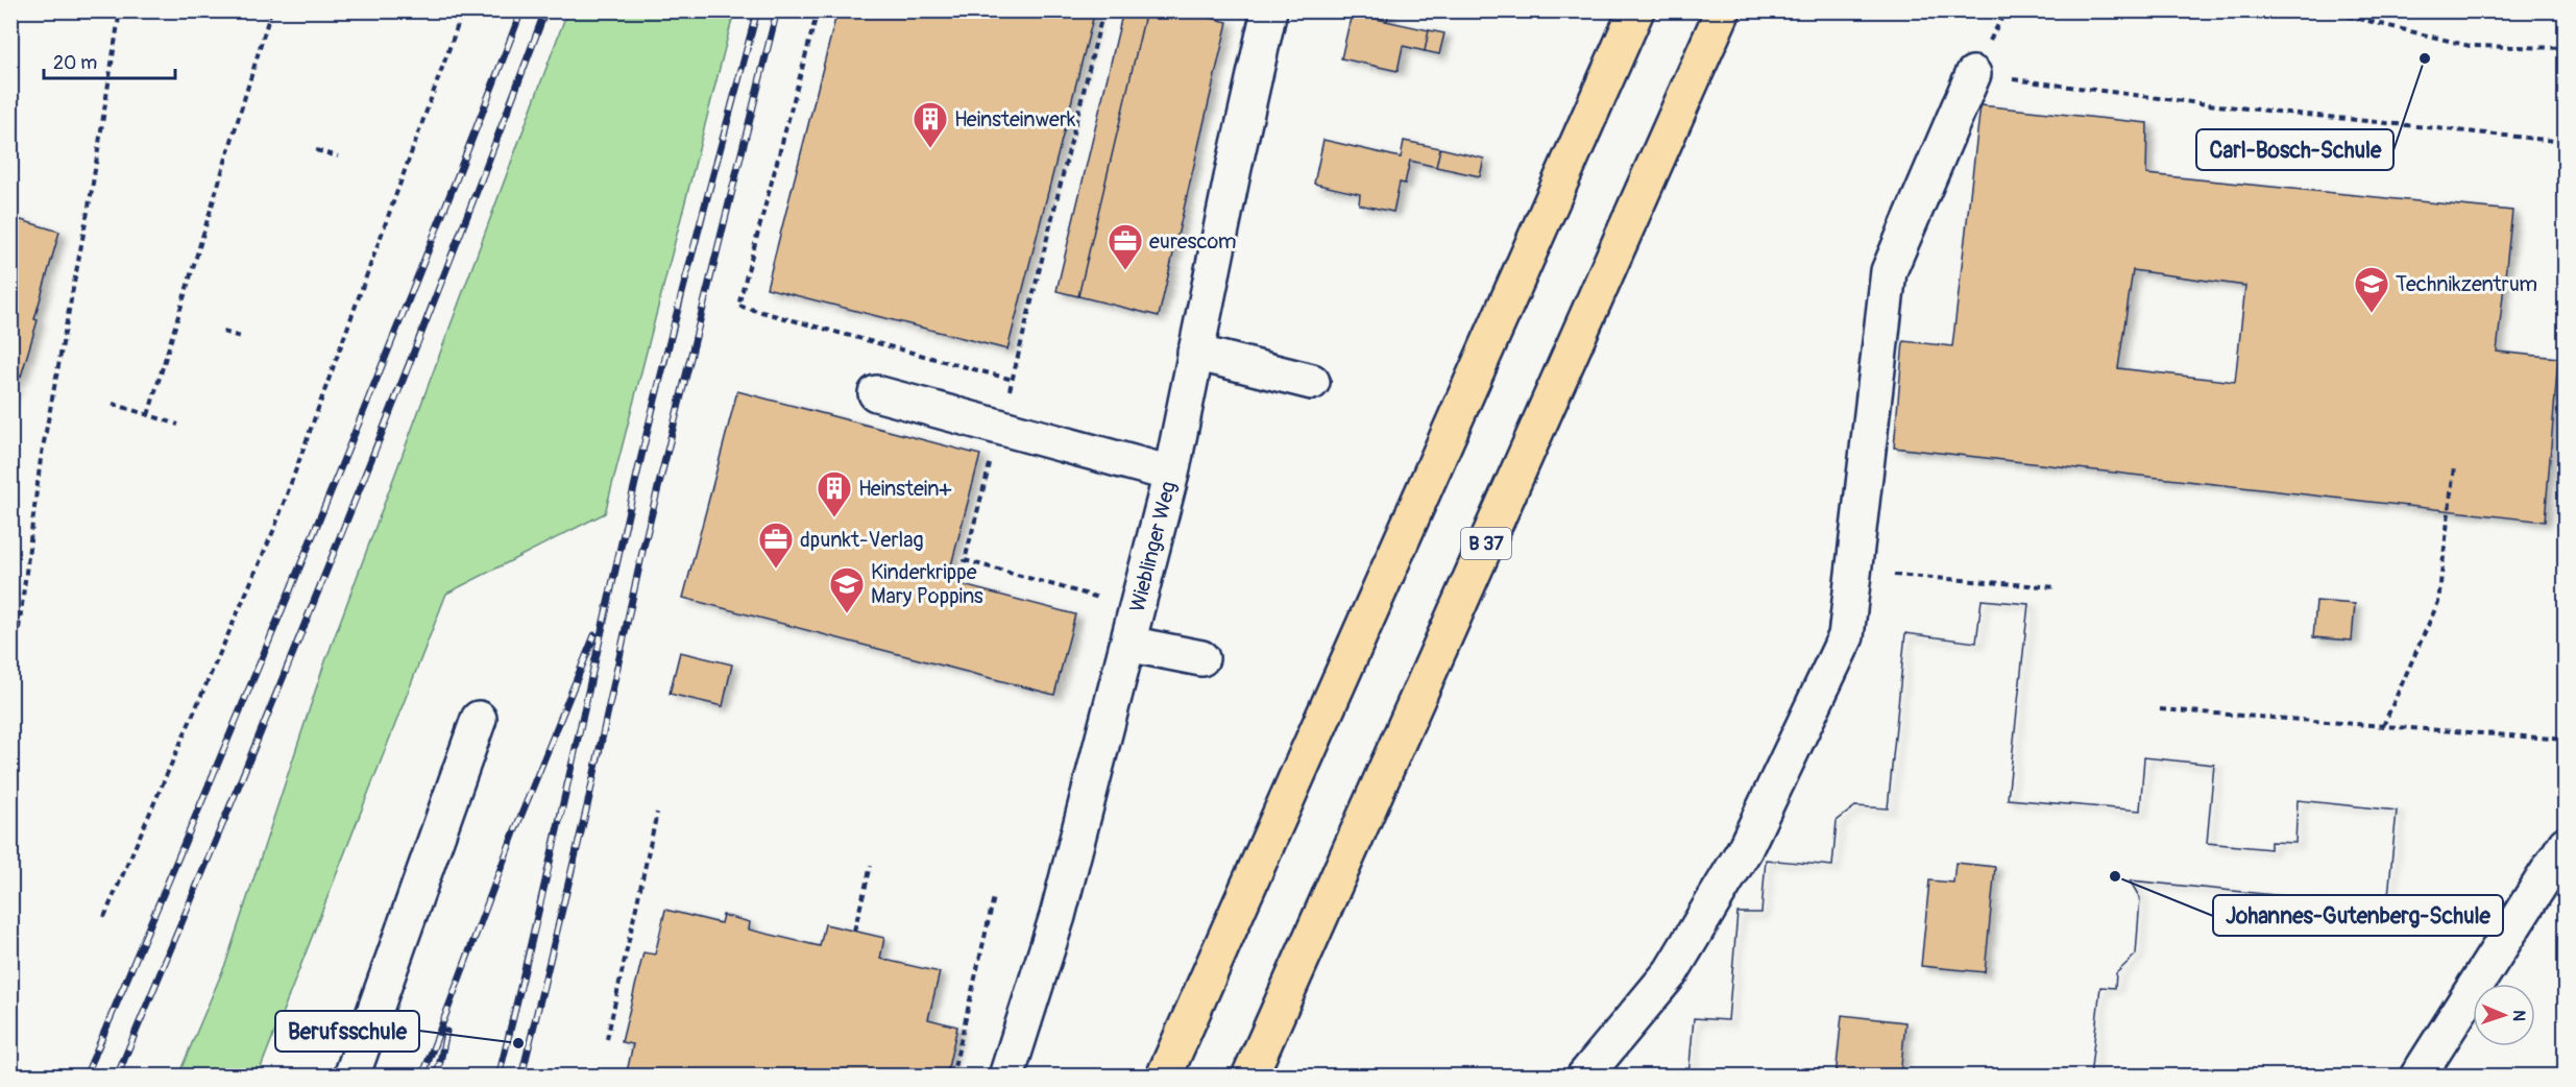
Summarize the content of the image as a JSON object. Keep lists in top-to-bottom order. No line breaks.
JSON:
{"streets":{"highway":["B 37"],"street":["Wieblinger Weg"]},"places":{"other":["Carl-Bosch-Schule","Johannes-Gutenberg-Schule","Berufsschule"],"building":["Heinsteinwerk","Heinstein+"],"office":["eurescom","dpunkt-Verlag"],"school or university":["Technikzentrum","Kinderkrippe Mary Poppins"]},"scale_bar":"20 m","north":"right"}
